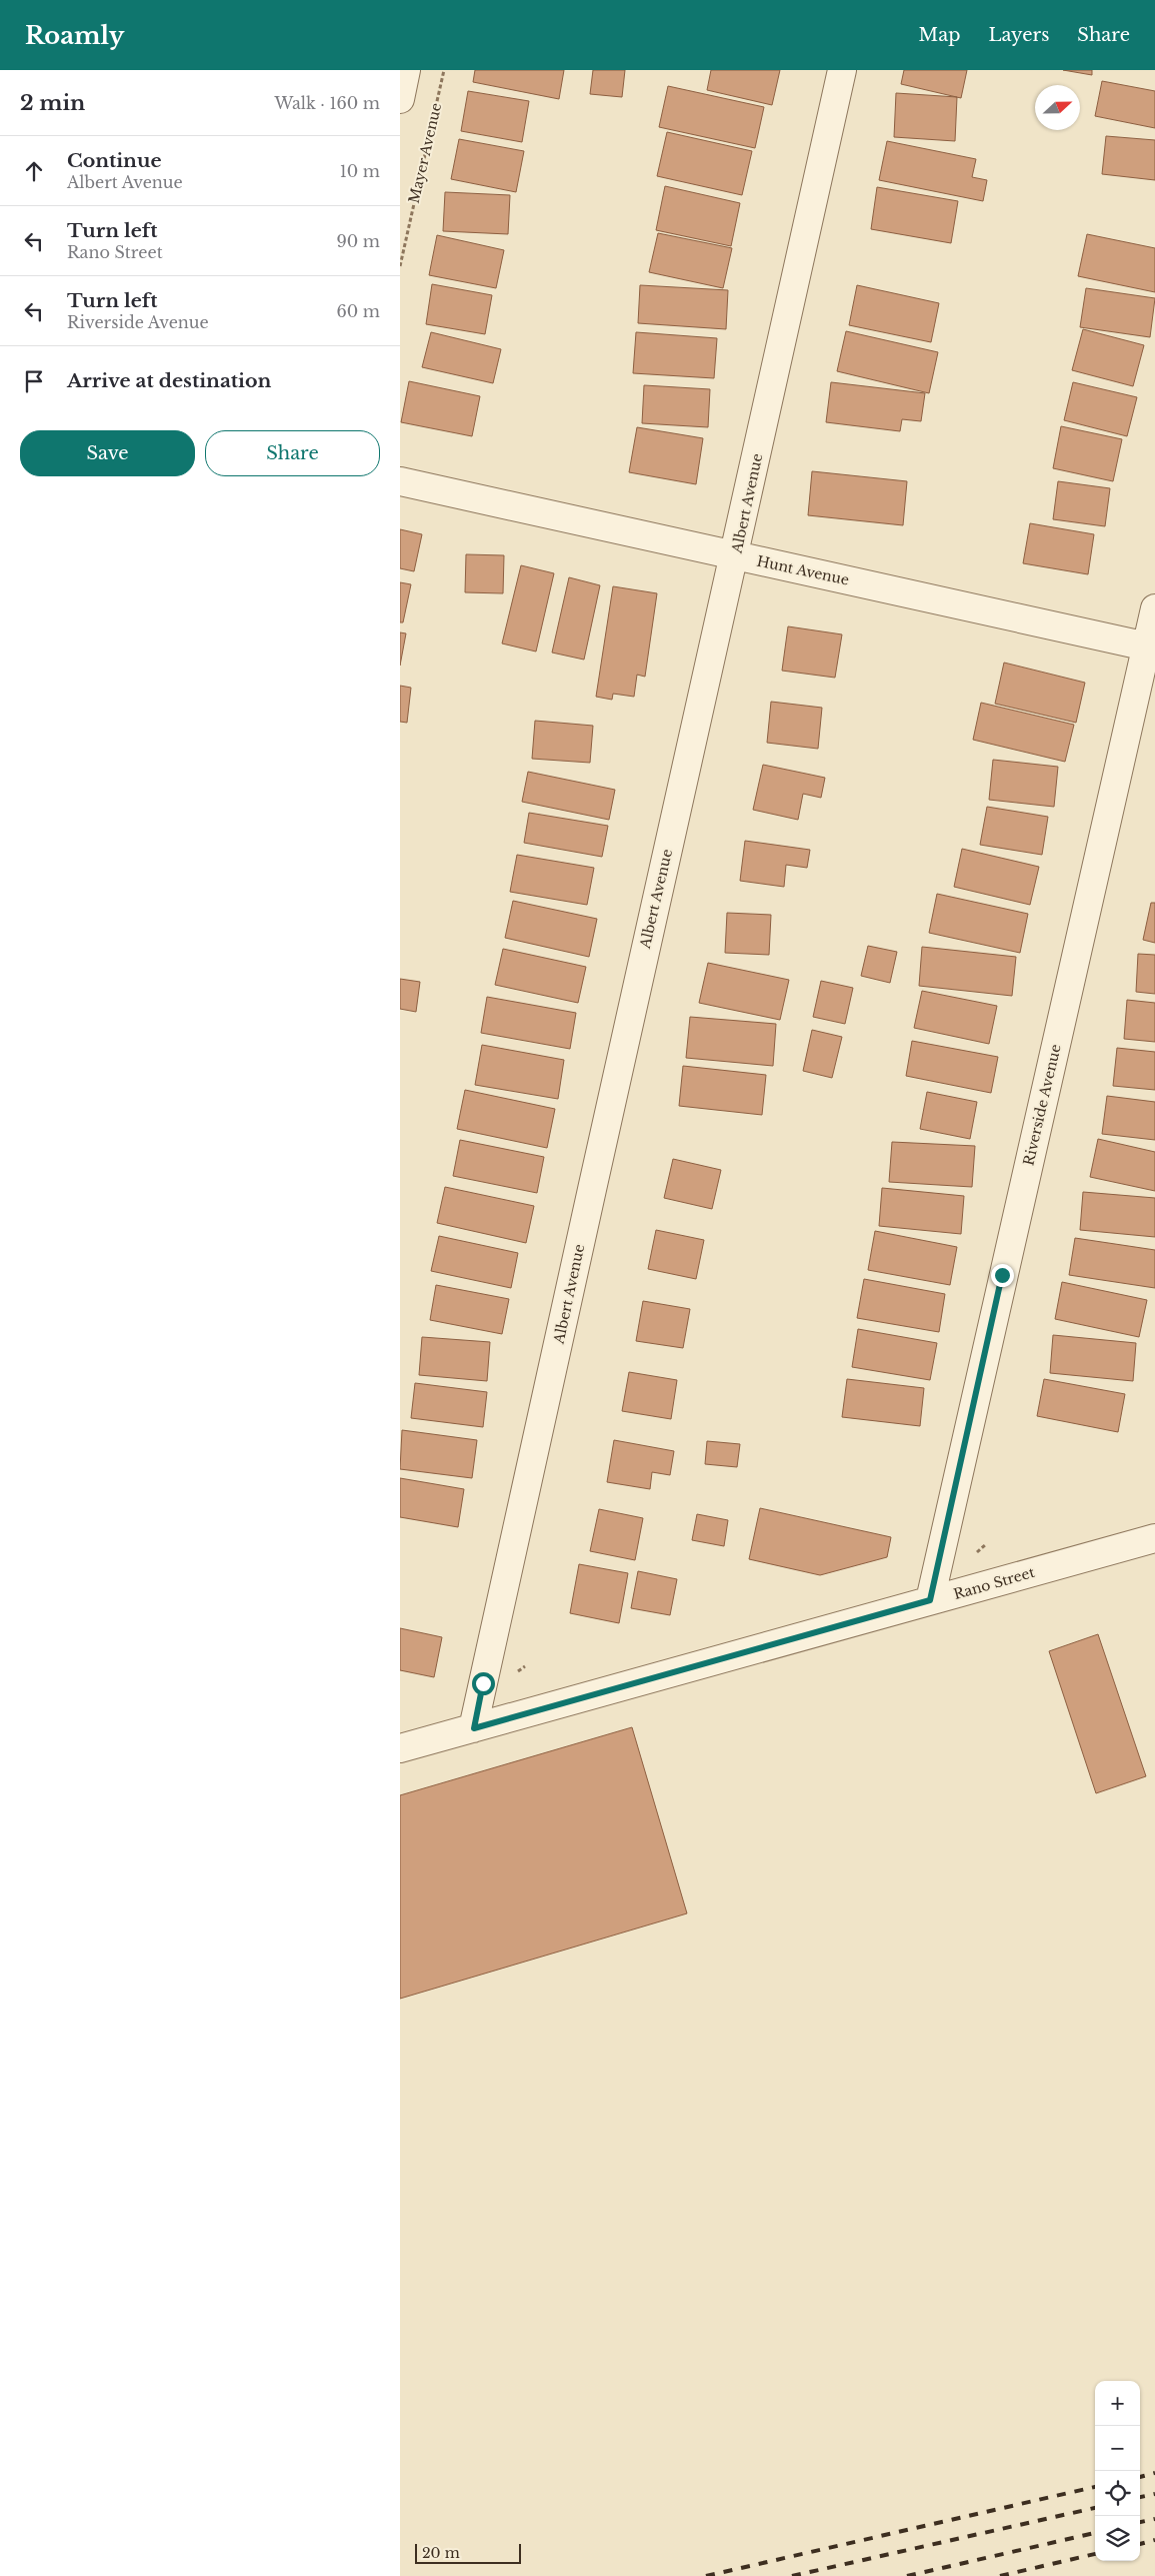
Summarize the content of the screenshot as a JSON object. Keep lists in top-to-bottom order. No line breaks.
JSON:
{"streets":{"street":["Albert Avenue","Hunt Avenue","Riverside Avenue","Rano Street"],"path":["Mayer Avenue"]},"crossings":[["Albert Avenue","Hunt Avenue"],["Albert Avenue","Rano Street"],["Hunt Avenue","Riverside Avenue"],["Riverside Avenue","Rano Street"]],"scale_bar":"20 m","north":"right","page":{"header":"Roamly","nav":["Map","Layers","Share"],"heading":["2 min","Walk · 160 m"],"list":[["Continue","Albert Avenue","10 m"],["Turn left","Rano Street","90 m"],["Turn left","Riverside Avenue","60 m"],"Arrive at destination"],"buttons":["Save","Share"],"map_buttons":["+","−"],"scale":"20 m"}}
